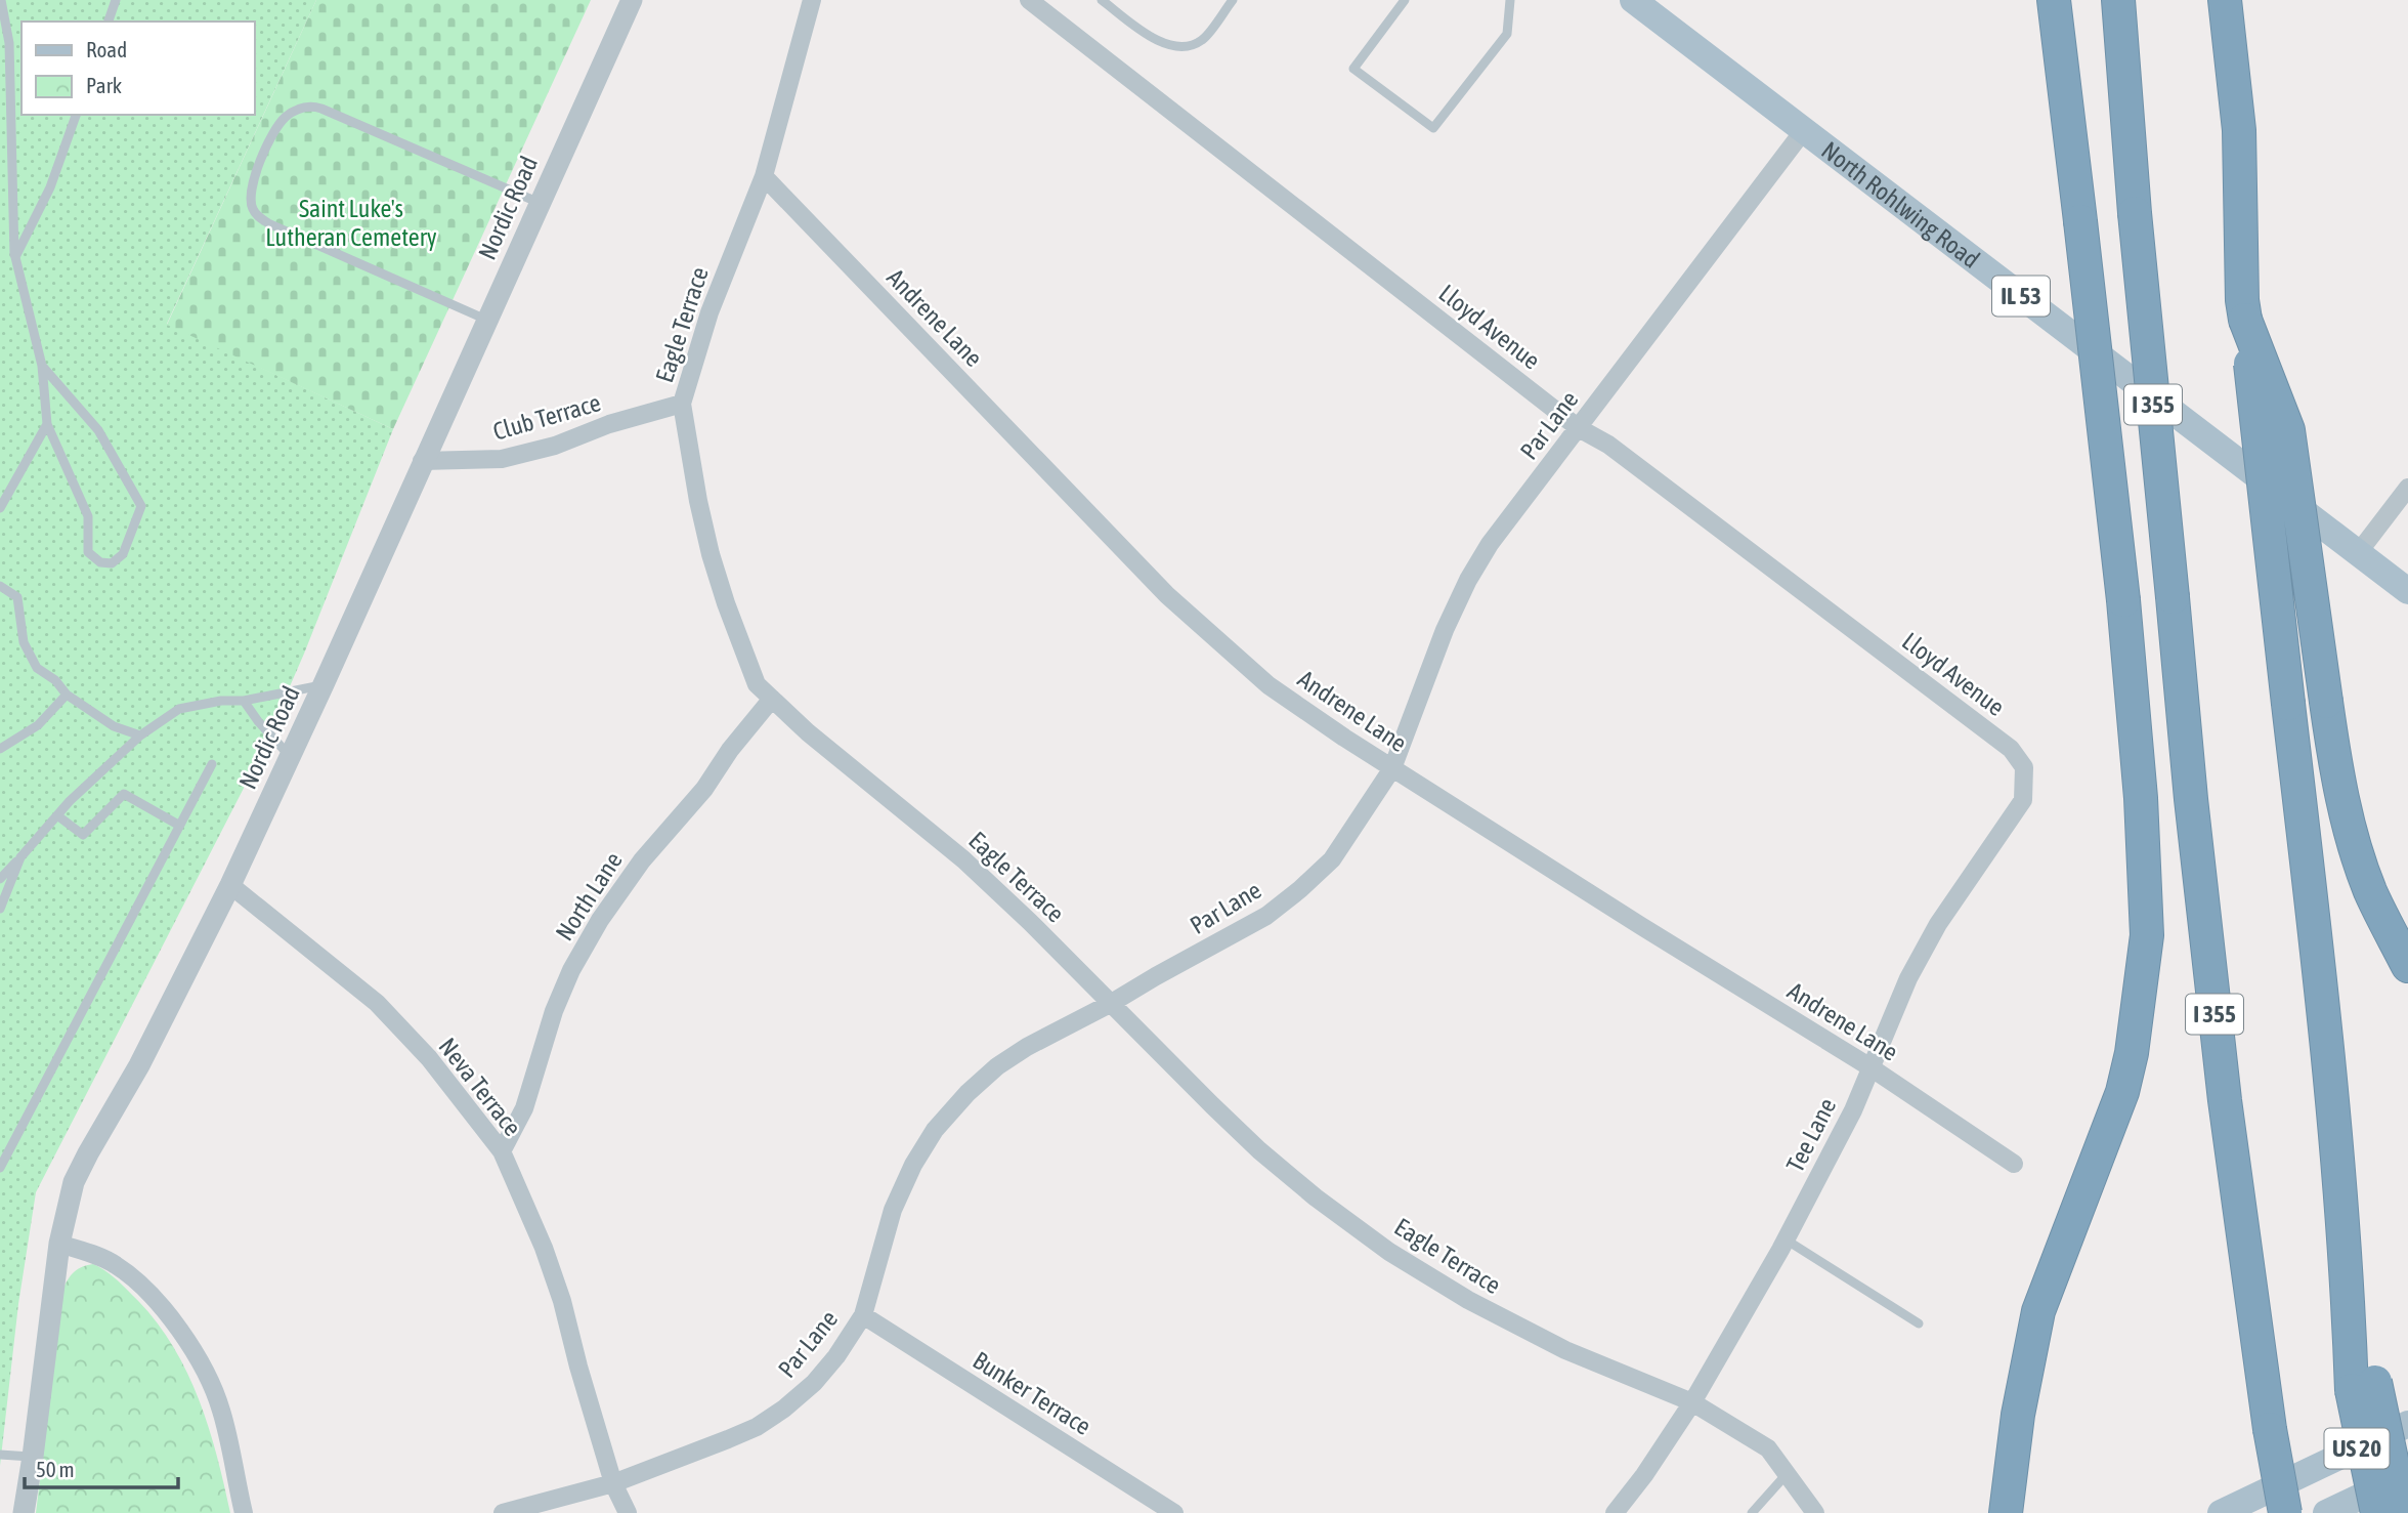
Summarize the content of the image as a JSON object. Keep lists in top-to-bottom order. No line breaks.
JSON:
{"streets":{"highway":["I 355"],"main road":["North Rohlwing Road","IL 53","US 20"],"street":["Nordic Road","Andrene Lane","Eagle Terrace","Lloyd Avenue","Club Terrace","Par Lane","North Lane","Neva Terrace","Tee Lane","Bunker Terrace"]},"crossings":[["North Rohlwing Road","Par Lane"],["Nordic Road","Club Terrace"],["Nordic Road","Neva Terrace"],["Andrene Lane","Eagle Terrace"],["Andrene Lane","Par Lane"],["Andrene Lane","Tee Lane"],["Eagle Terrace","Club Terrace"],["Eagle Terrace","Par Lane"],["Eagle Terrace","North Lane"],["Eagle Terrace","Tee Lane"],["Lloyd Avenue","Par Lane"],["Lloyd Avenue","Tee Lane"],["Par Lane","Neva Terrace"],["Par Lane","Bunker Terrace"],["North Lane","Neva Terrace"]],"parks":["Saint Luke's Lutheran Cemetery"],"legend":["Road","Park"],"scale_bar":"50 m"}
